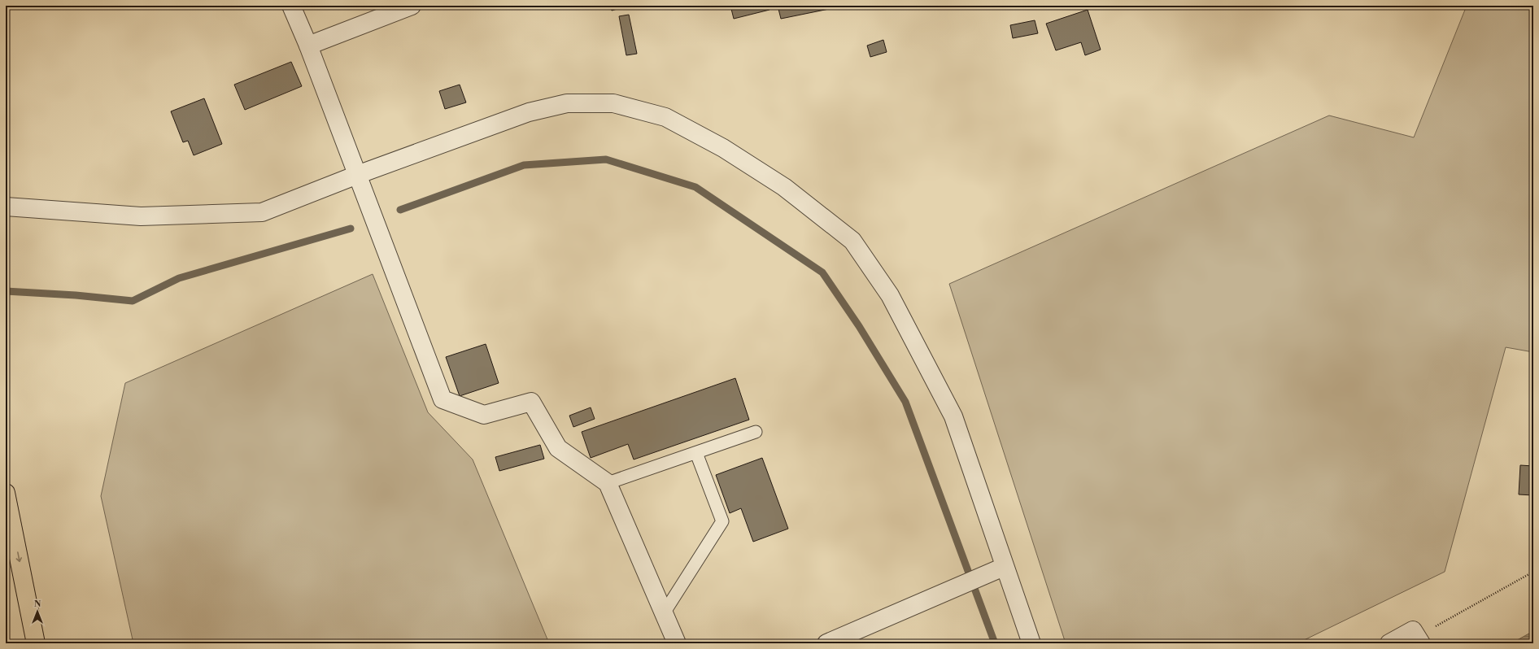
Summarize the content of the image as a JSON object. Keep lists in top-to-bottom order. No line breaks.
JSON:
{"north":"top"}
